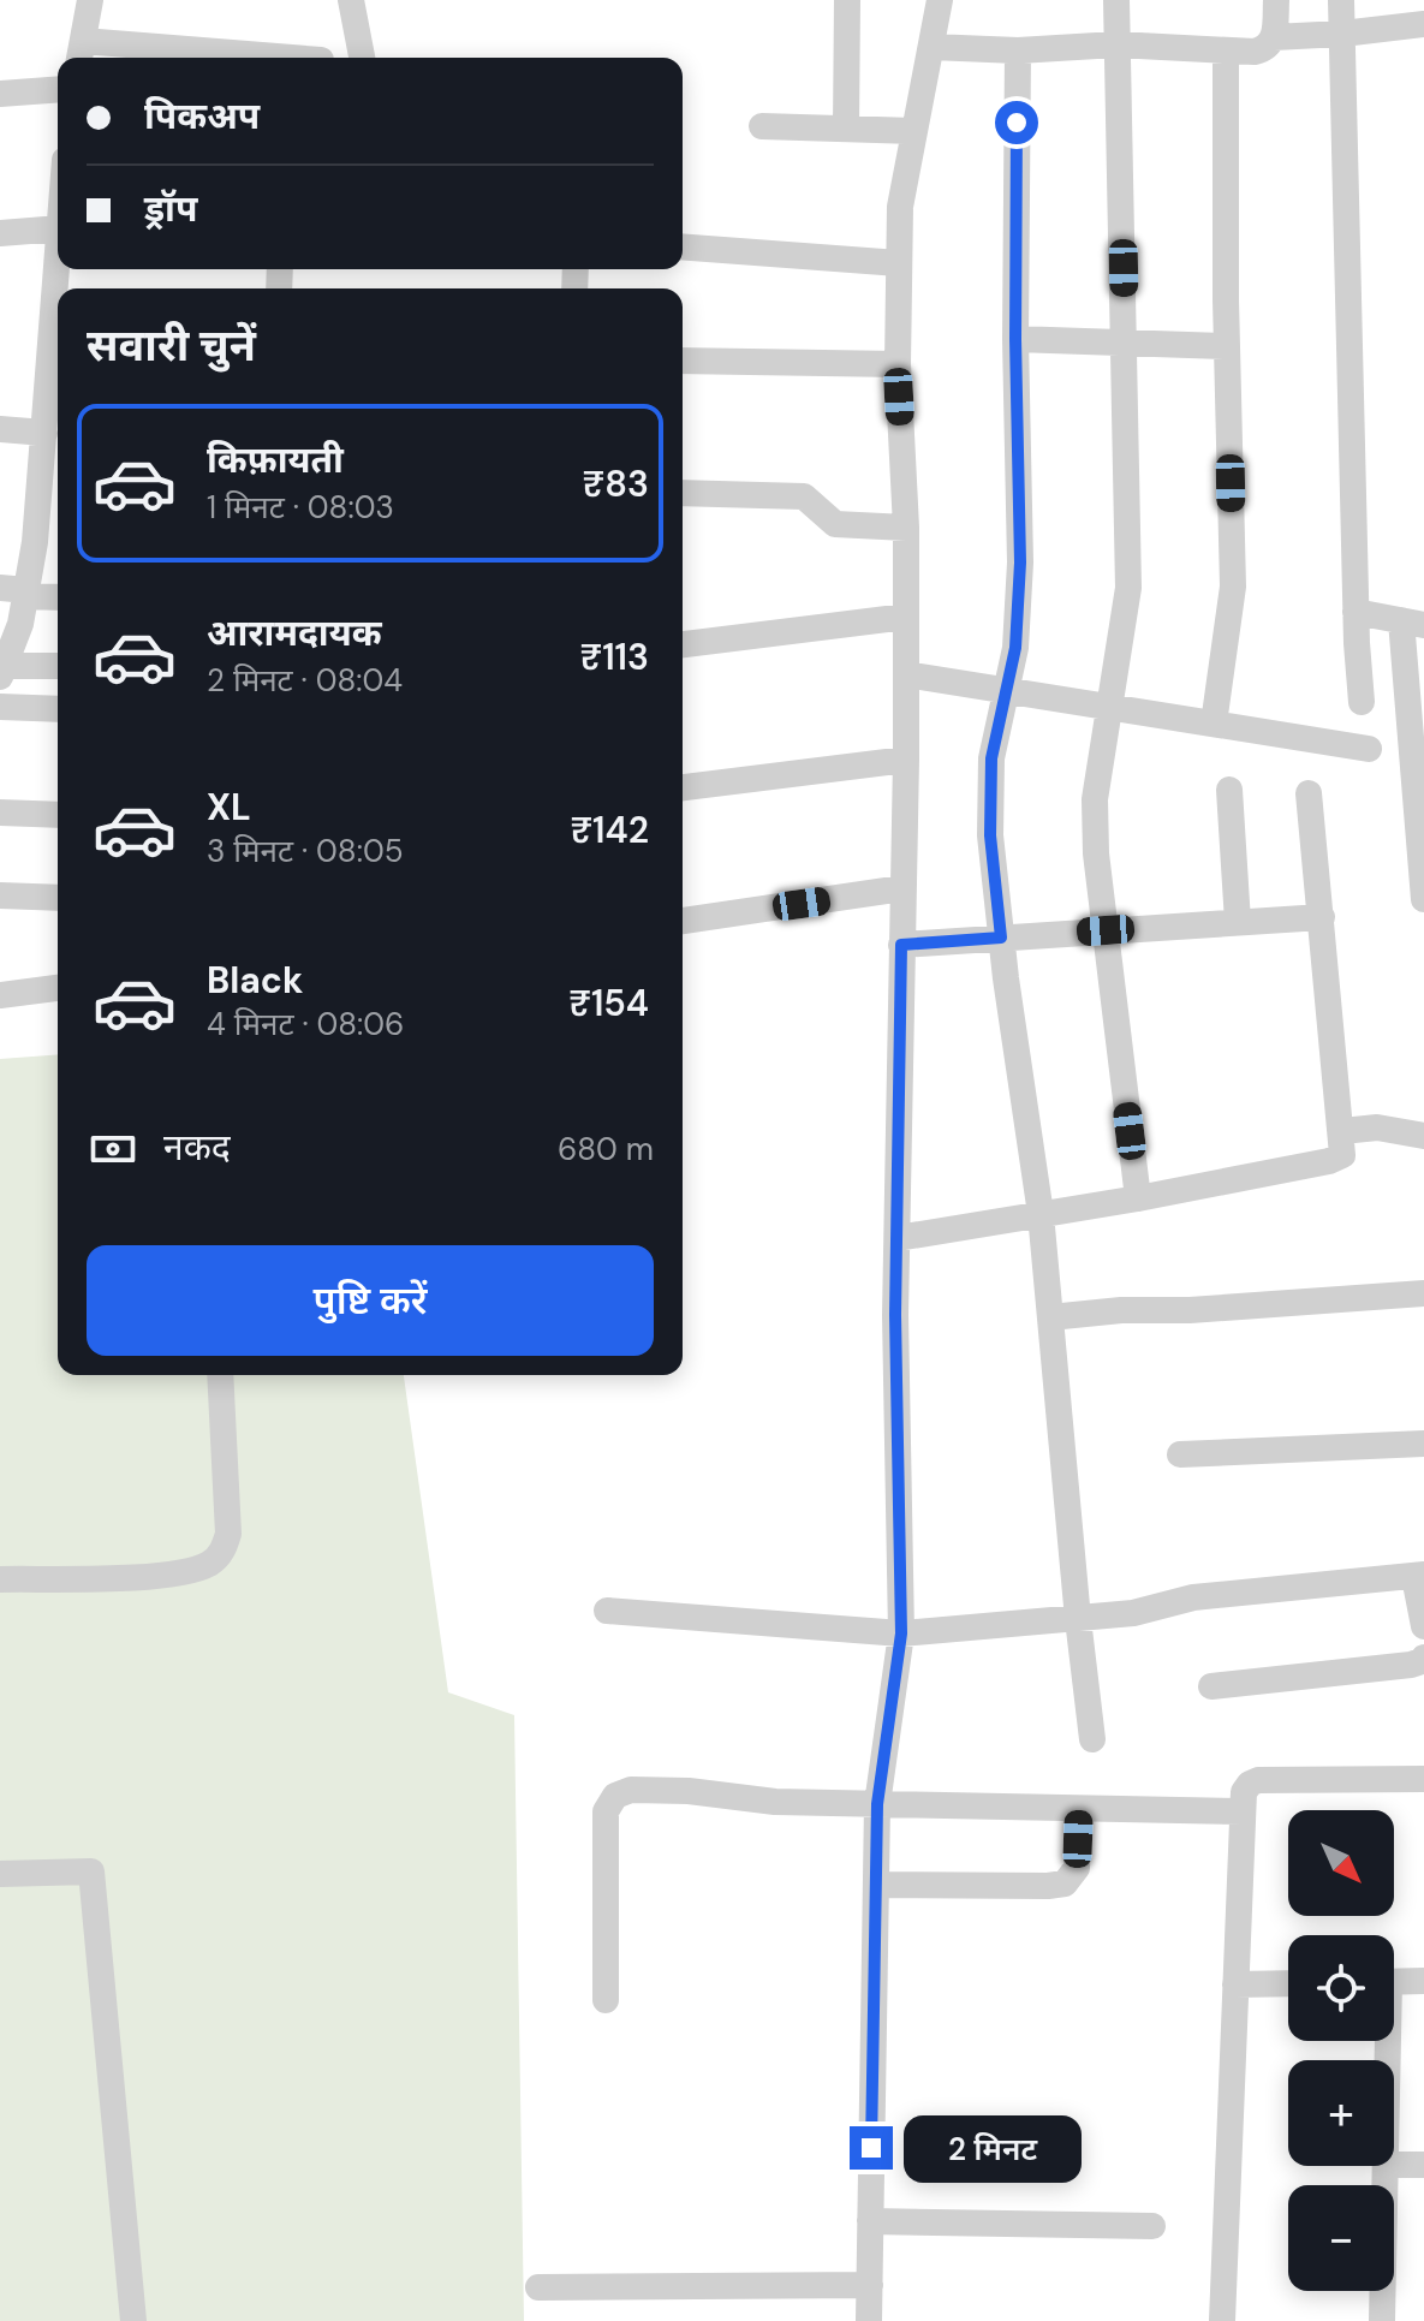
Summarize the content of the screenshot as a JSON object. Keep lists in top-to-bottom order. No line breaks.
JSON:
{"north":"bottom right","page":{"banner":["पिकअप","ड्रॉप"],"heading":"सवारी चुनें","list":[{"name":"किफ़ायती","note":"1 मिनट · 08:03","value":"₹83"},{"name":"आरामदायक","note":"2 मिनट · 08:04","value":"₹113"},{"name":"XL","note":"3 मिनट · 08:05","value":"₹142"},{"name":"Black","note":"4 मिनट · 08:06","value":"₹154"}],"pay":["नकद","680 m"],"buttons":"पुष्टि करें","map_buttons":["+","−"],"bubble":"2 मिनट"}}
